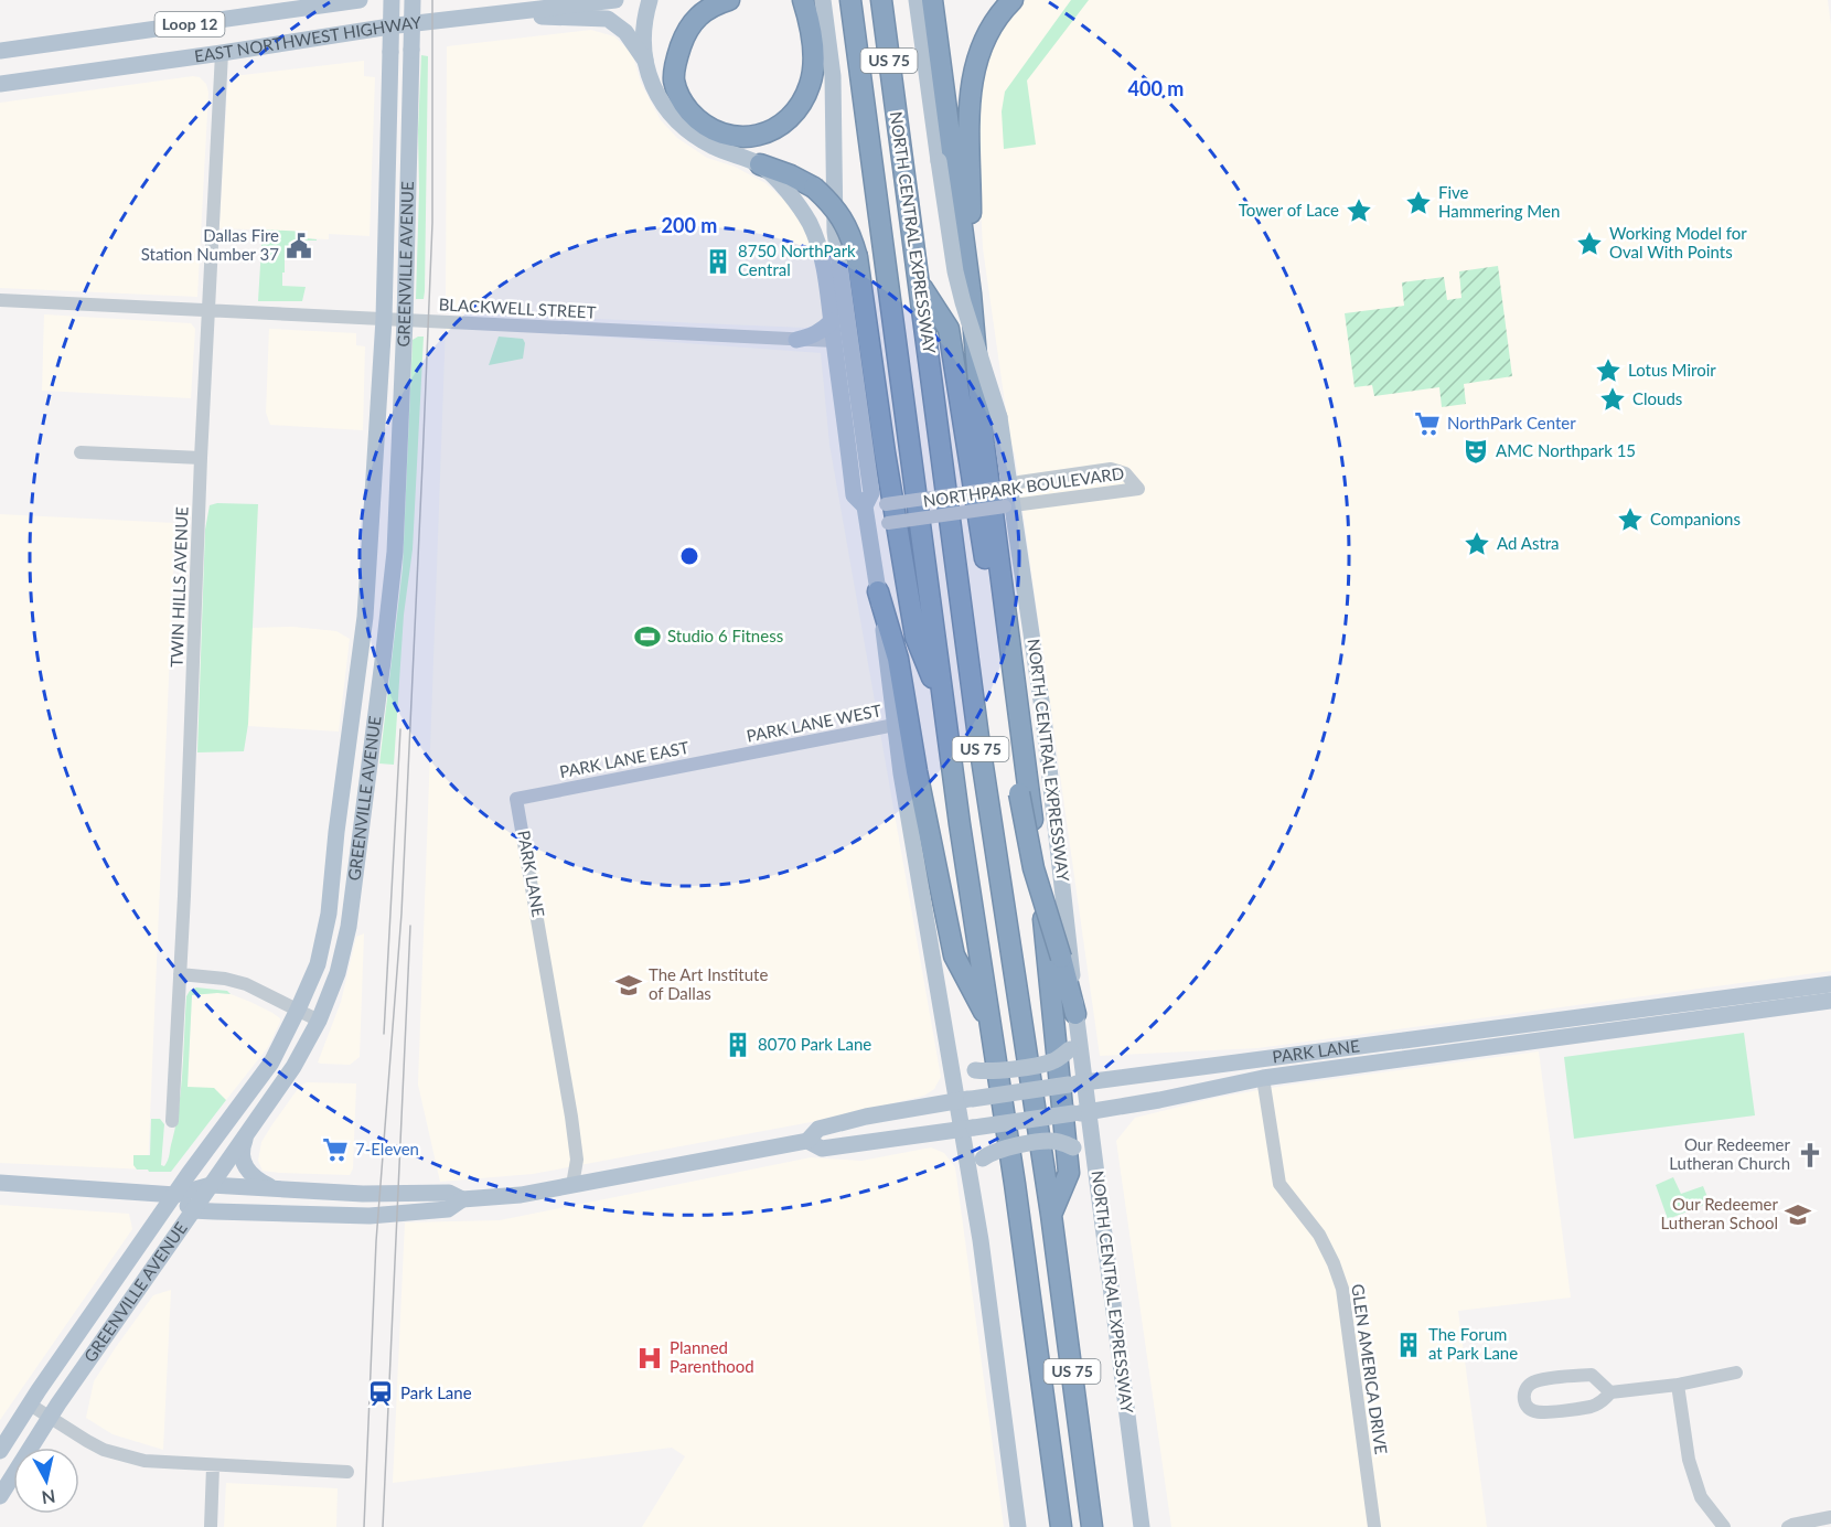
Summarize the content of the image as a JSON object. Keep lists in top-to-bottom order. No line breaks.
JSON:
{"streets":{"highway":["US 75","NORTH CENTRAL EXPRESSWAY"],"main road":["Loop 12","EAST NORTHWEST HIGHWAY","GREENVILLE AVENUE","PARK LANE"],"street":["BLACKWELL STREET","NORTHPARK BOULEVARD","TWIN HILLS AVENUE","PARK LANE WEST","PARK LANE EAST","GLEN AMERICA DRIVE"]},"crossings":[["EAST NORTHWEST HIGHWAY","TWIN HILLS AVENUE"],["NORTH CENTRAL EXPRESSWAY","NORTHPARK BOULEVARD"],["NORTH CENTRAL EXPRESSWAY","PARK LANE"],["GREENVILLE AVENUE","BLACKWELL STREET"],["GREENVILLE AVENUE","PARK LANE"],["BLACKWELL STREET","TWIN HILLS AVENUE"],["PARK LANE WEST","PARK LANE EAST"],["PARK LANE EAST","PARK LANE"],["PARK LANE","GLEN AMERICA DRIVE"]],"places":{"place":["Five Hammering Men","Tower of Lace","Working Model for Oval With Points","Lotus Miroir","Clouds","Companions","Ad Astra"],"public building":["Dallas Fire Station Number 37"],"building":["8750 NorthPark Central","8070 Park Lane","The Forum at Park Lane"],"supermarket":["NorthPark Center","7-Eleven"],"theatre":["AMC Northpark 15"],"sports":["Studio 6 Fitness"],"school or university":["The Art Institute of Dallas","Our Redeemer Lutheran School"],"church":["Our Redeemer Lutheran Church"],"hospital":["Planned Parenthood"],"station":["Park Lane"]},"north":"bottom","rings":["400 m","200 m"]}
